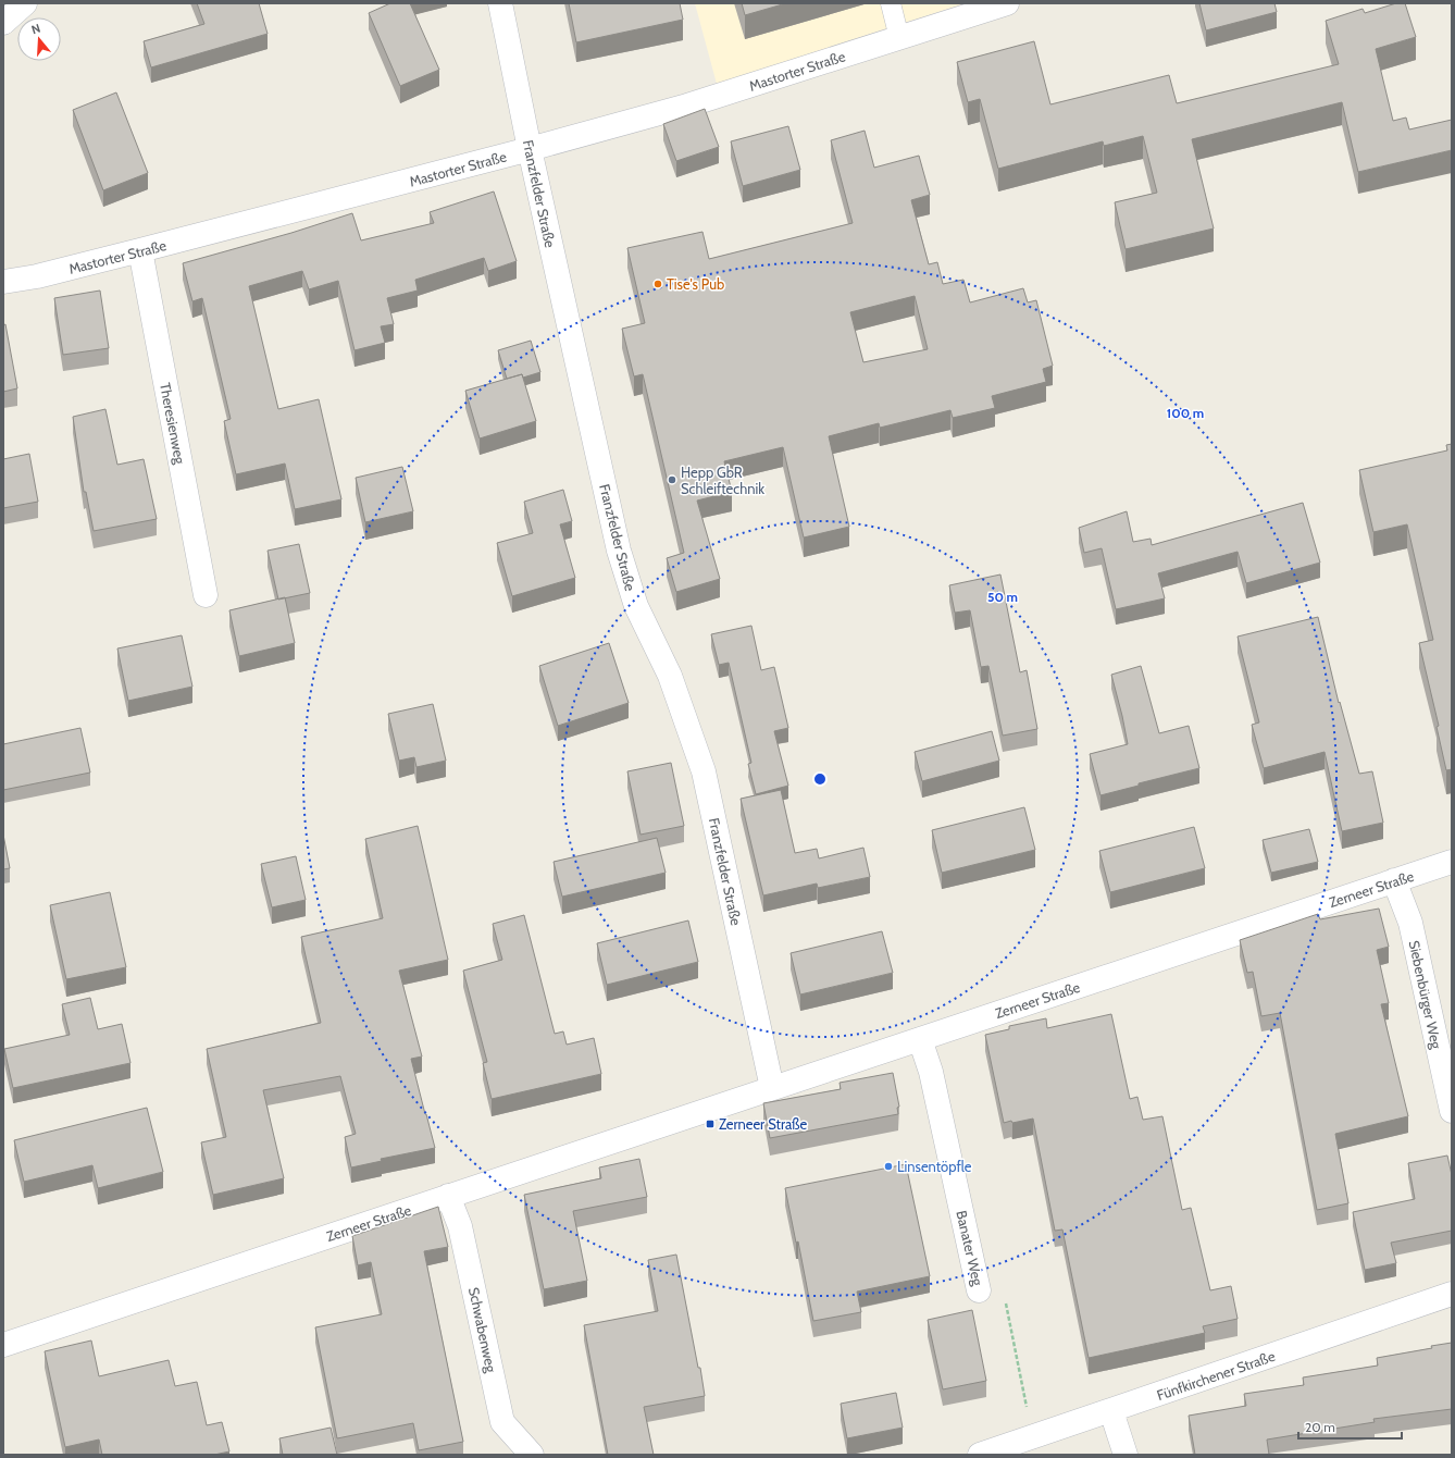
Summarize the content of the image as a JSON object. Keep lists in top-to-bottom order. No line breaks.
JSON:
{"streets":{"street":["Mastorter Straße","Franzfelder Straße","Theresienweg","Zerneer Straße","Siebenbürger Weg","Banater Weg","Schwabenweg","Fünfkirchener Straße"]},"crossings":[["Mastorter Straße","Franzfelder Straße"],["Mastorter Straße","Theresienweg"],["Franzfelder Straße","Zerneer Straße"],["Zerneer Straße","Siebenbürger Weg"],["Zerneer Straße","Banater Weg"],["Zerneer Straße","Schwabenweg"],["Banater Weg","Fünfkirchener Straße"]],"places":{"other":["Tise's Pub","Hepp GbR Schleiftechnik","Linsentöpfle"],"transit":["Zerneer Straße"]},"scale_bar":"20 m","north":"top","rings":["100 m","50 m"]}
